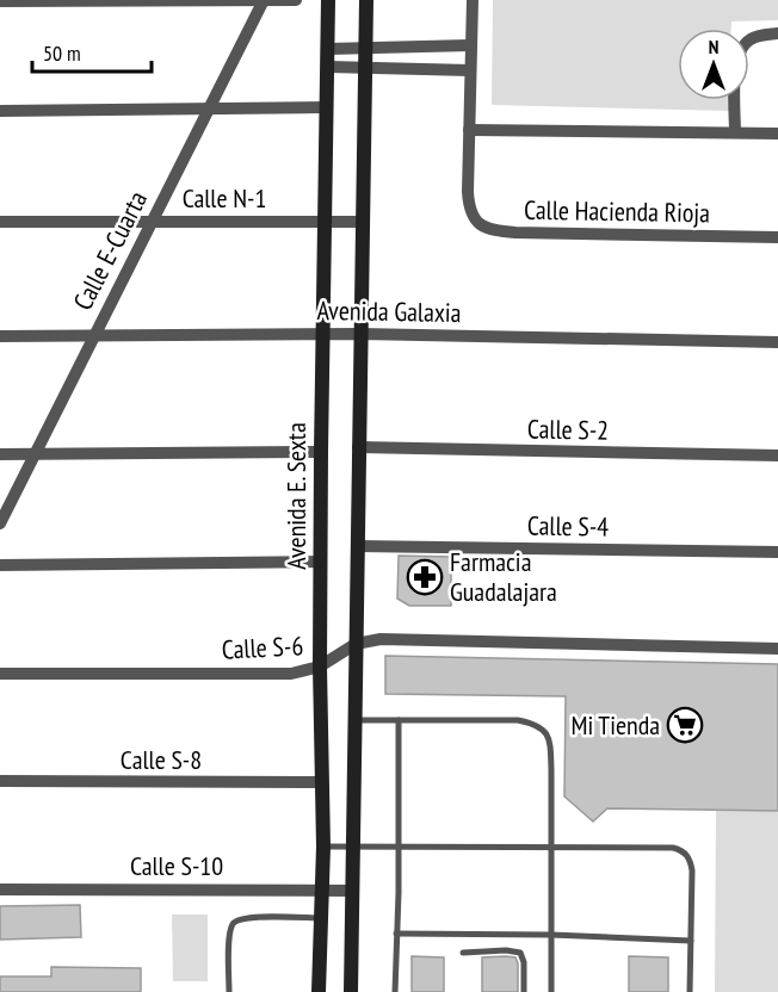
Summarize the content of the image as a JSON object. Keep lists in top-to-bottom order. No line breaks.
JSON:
{"streets":{"street":["Calle N-1","Calle Hacienda Rioja","Calle E-Cuarta","Avenida Galaxia","Calle S-2","Avenida E. Sexta","Calle S-4","Calle S-6","Calle S-8","Calle S-10"]},"crossings":[["Calle N-1","Calle E-Cuarta"],["Calle N-1","Avenida E. Sexta"],["Calle E-Cuarta","Avenida Galaxia"],["Avenida Galaxia","Avenida E. Sexta"],["Avenida E. Sexta","Calle S-6"],["Avenida E. Sexta","Calle S-8"],["Avenida E. Sexta","Calle S-10"]],"places":{"pharmacy":["Farmacia Guadalajara"],"supermarket":["Mi Tienda"]},"scale_bar":"50 m","north":"top"}
